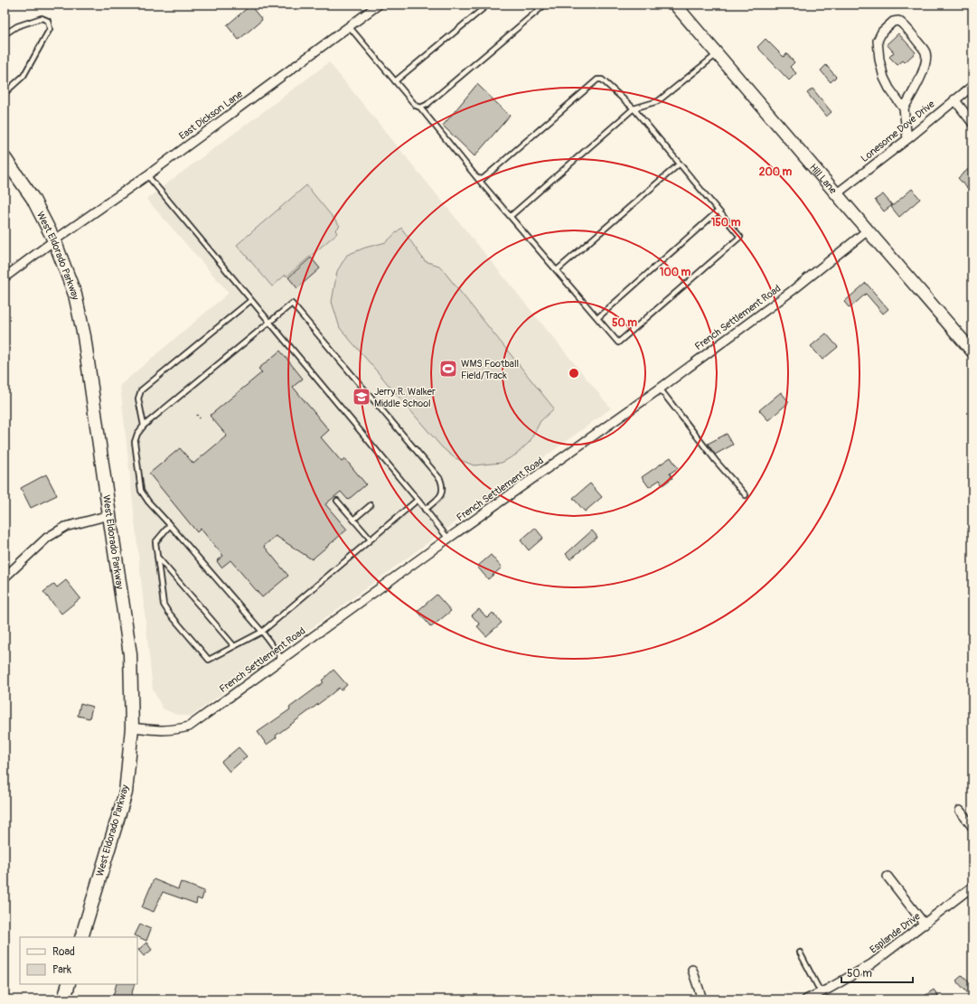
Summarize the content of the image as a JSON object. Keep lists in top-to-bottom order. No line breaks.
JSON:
{"streets":{"main road":["West Eldorado Parkway"],"street":["East Dickson Lane","Lonesome Dove Drive","Hill Lane","French Settlement Road","Esplande Drive"]},"crossings":[["East Dickson Lane","West Eldorado Parkway"],["Lonesome Dove Drive","Hill Lane"],["Hill Lane","French Settlement Road"],["West Eldorado Parkway","French Settlement Road"]],"places":{"sports":["WMS Football Field/Track"],"school or university":["Jerry R. Walker Middle School"]},"legend":["Road","Park"],"scale_bar":"50 m","rings":["200 m","150 m","100 m","50 m"]}
